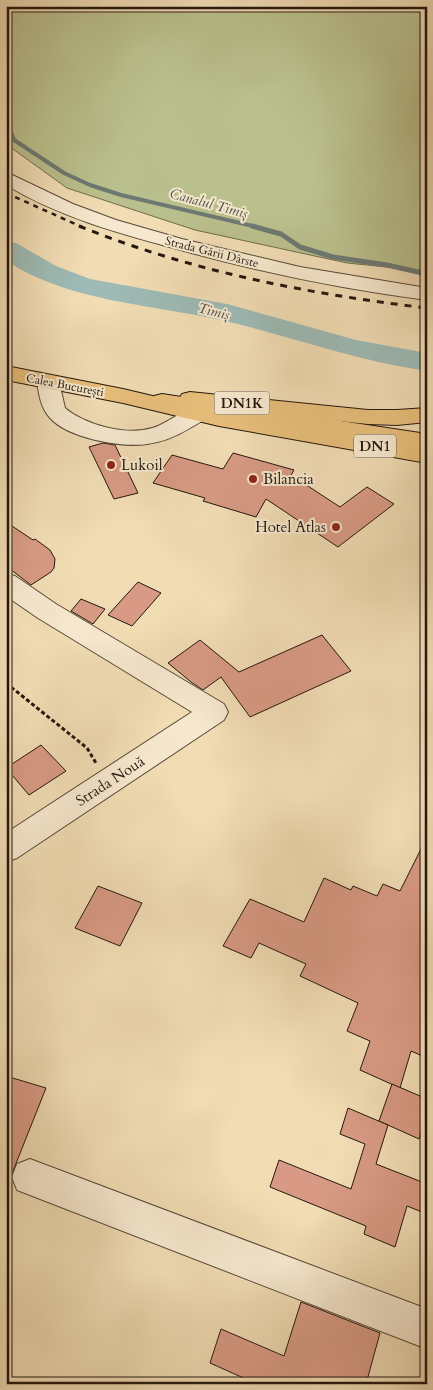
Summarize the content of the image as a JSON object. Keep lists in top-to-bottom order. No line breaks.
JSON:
{"streets":{"main road":["Calea București","DN1K","DN1"],"street":["Strada Gării Dârste","Strada Nouă"]},"crossings":[["Calea București","DN1K"]],"water":["Canalul Timiș","Timiș"],"places":["Lukoil","Bilancia","Hotel Atlas"]}
